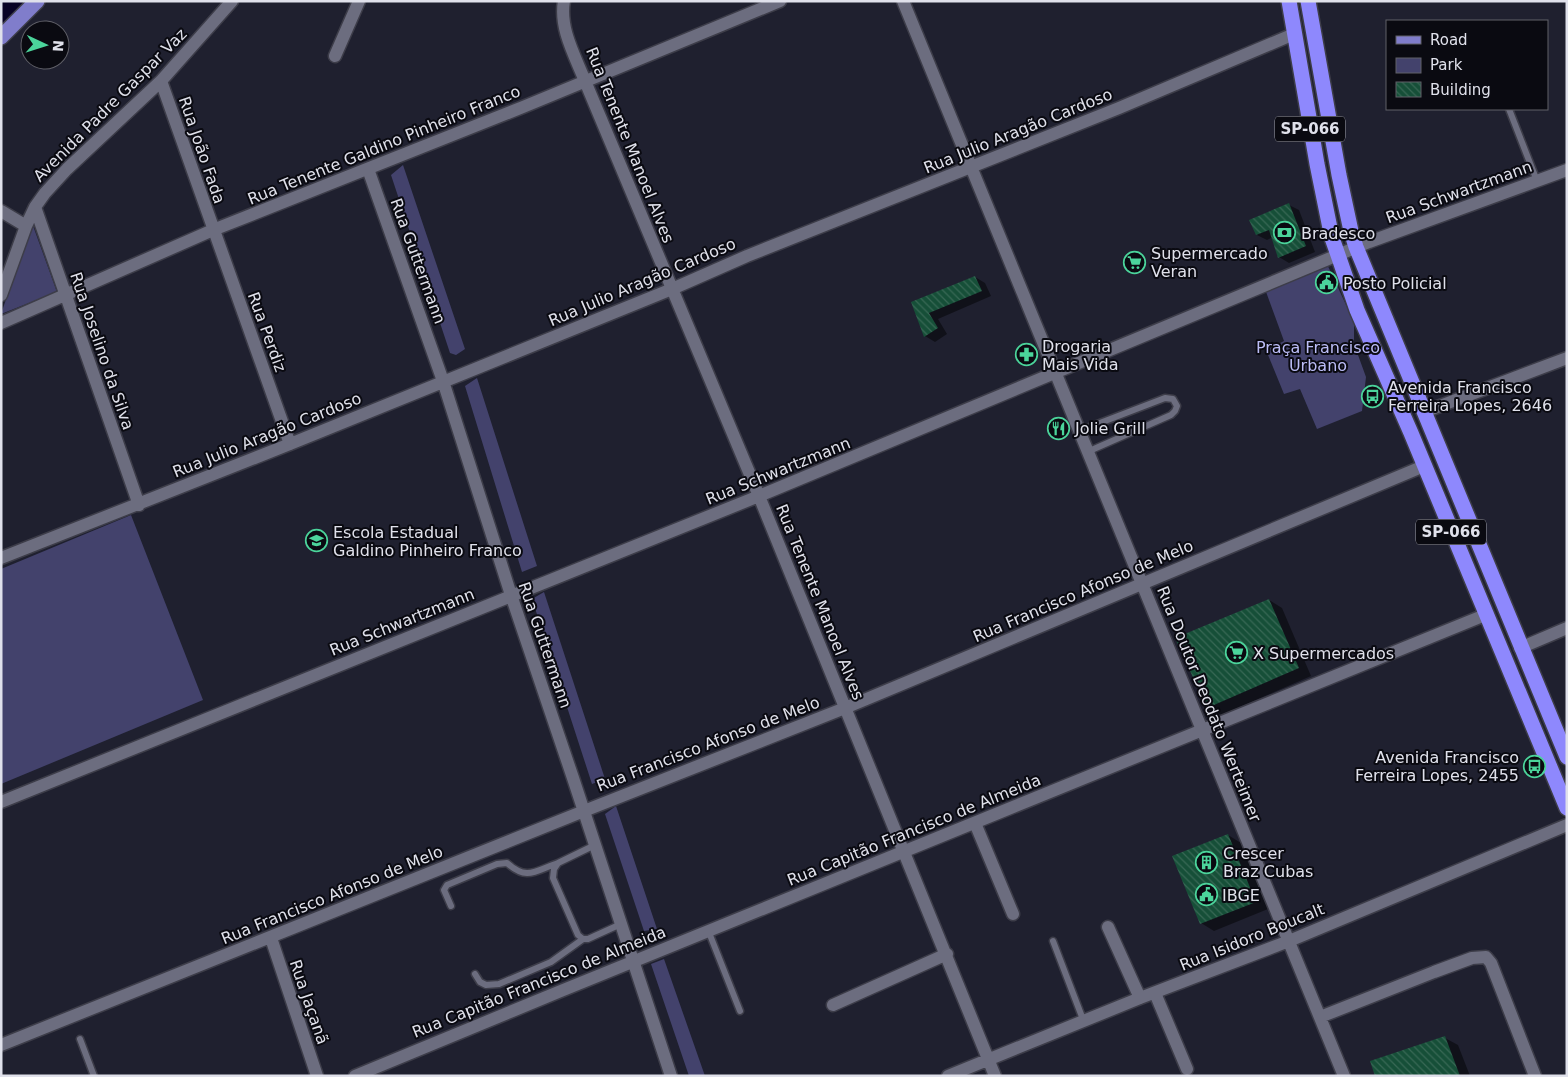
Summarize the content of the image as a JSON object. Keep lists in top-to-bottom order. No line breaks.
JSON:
{"streets":{"highway":["SP-066"],"street":["Avenida Padre Gaspar Vaz","Rua Julio Aragão Cardoso","Rua Tenente Galdino Pinheiro Franco","Rua Tenente Manoel Alves","Rua João Fada","Rua Schwartzmann","Rua Guttermann","Rua Perdiz","Rua Joselino da Silva","Rua Francisco Afonso de Melo","Rua Doutor Deodato Werteimer","Rua Capitão Francisco de Almeida","Rua Isidoro Boucalt","Rua Jaçanã"]},"crossings":[["Avenida Padre Gaspar Vaz","Rua João Fada"],["Avenida Padre Gaspar Vaz","Rua Joselino da Silva"],["SP-066","Rua Julio Aragão Cardoso"],["SP-066","Rua Schwartzmann"],["SP-066","Rua Francisco Afonso de Melo"],["SP-066","Rua Capitão Francisco de Almeida"],["Rua Julio Aragão Cardoso","Rua Tenente Manoel Alves"],["Rua Julio Aragão Cardoso","Rua Guttermann"],["Rua Julio Aragão Cardoso","Rua Perdiz"],["Rua Julio Aragão Cardoso","Rua Joselino da Silva"],["Rua Julio Aragão Cardoso","Rua Doutor Deodato Werteimer"],["Rua Tenente Galdino Pinheiro Franco","Rua Tenente Manoel Alves"],["Rua Tenente Galdino Pinheiro Franco","Rua João Fada"],["Rua Tenente Galdino Pinheiro Franco","Rua Guttermann"],["Rua Tenente Galdino Pinheiro Franco","Rua Perdiz"],["Rua Tenente Galdino Pinheiro Franco","Rua Joselino da Silva"],["Rua Tenente Manoel Alves","Rua Schwartzmann"],["Rua Tenente Manoel Alves","Rua Francisco Afonso de Melo"],["Rua Tenente Manoel Alves","Rua Capitão Francisco de Almeida"],["Rua Tenente Manoel Alves","Rua Isidoro Boucalt"],["Rua João Fada","Rua Perdiz"],["Rua Schwartzmann","Rua Guttermann"],["Rua Schwartzmann","Rua Doutor Deodato Werteimer"],["Rua Guttermann","Rua Francisco Afonso de Melo"],["Rua Guttermann","Rua Capitão Francisco de Almeida"],["Rua Francisco Afonso de Melo","Rua Doutor Deodato Werteimer"],["Rua Francisco Afonso de Melo","Rua Jaçanã"],["Rua Doutor Deodato Werteimer","Rua Capitão Francisco de Almeida"],["Rua Doutor Deodato Werteimer","Rua Isidoro Boucalt"]],"parks":["Praça Francisco Urbano"],"places":{"bank":["Bradesco"],"supermarket":["Supermercado Veran","X Supermercados"],"public building":["Posto Policial","IBGE"],"pharmacy":["Drogaria Mais Vida"],"bus stop":["Avenida Francisco Ferreira Lopes, 2646","Avenida Francisco Ferreira Lopes, 2455"],"restaurant":["Jolie Grill"],"school or university":["Escola Estadual Galdino Pinheiro Franco"],"building":["Crescer Braz Cubas"]},"legend":["Road","Park","Building"],"north":"right"}
